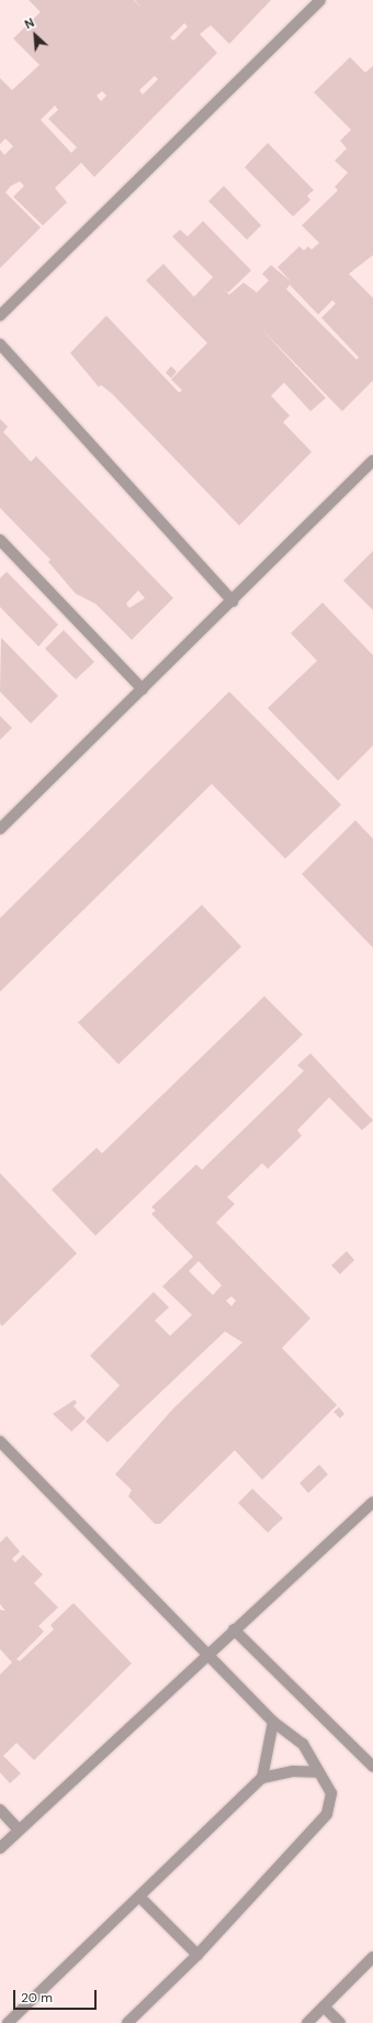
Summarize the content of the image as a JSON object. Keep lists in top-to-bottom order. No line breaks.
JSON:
{"scale_bar":"20 m","north":"top left"}
